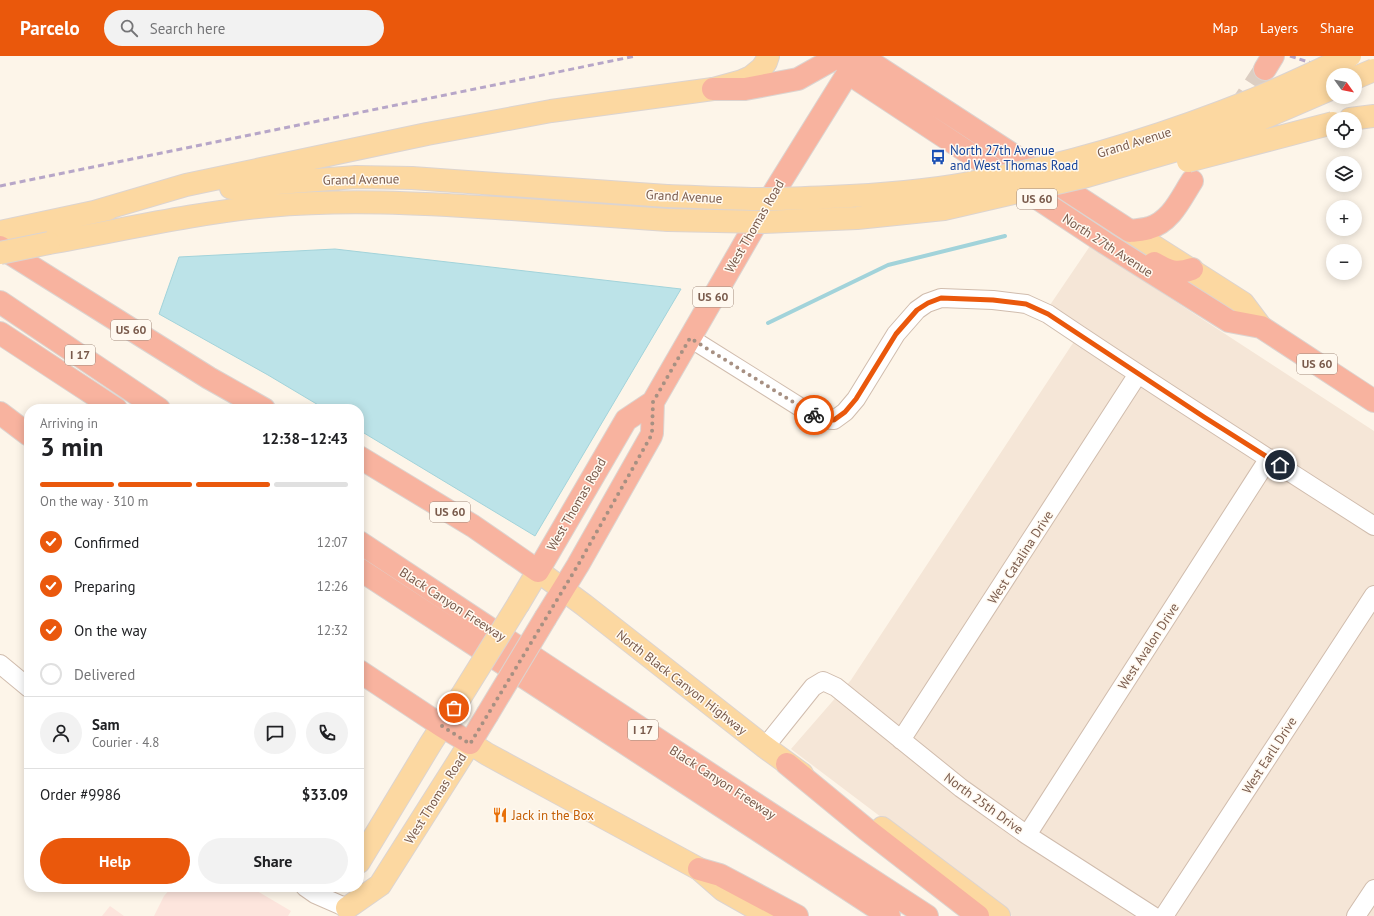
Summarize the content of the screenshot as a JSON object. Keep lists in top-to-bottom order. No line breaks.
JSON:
{"streets":{"highway":["US 60","West Thomas Road","North 27th Avenue","I 17","Black Canyon Freeway","North Black Canyon Highway"],"main road":["Grand Avenue"],"street":["West Catalina Drive","West Avalon Drive","West Earll Drive","North 25th Drive"]},"crossings":[["West Thomas Road","North 27th Avenue"],["West Thomas Road","North Black Canyon Highway"],["West Catalina Drive","North 25th Drive"],["West Avalon Drive","North 25th Drive"],["North Black Canyon Highway","North 25th Drive"]],"places":{"bus stop":["North 27th Avenue and West Thomas Road"],"restaurant":["Jack in the Box"]},"north":"bottom right","page":{"header":"Parcelo","search":"Search here","nav":["Map","Layers","Share"],"map_buttons":["+","−"],"heading":["3 min","Arriving in","12:38–12:43"],"panel":["Sam","Courier · 4.8","Order #9986","$33.09"],"bar":"On the way · 310 m","list":[["Confirmed","12:07"],["Preparing","12:26"],["On the way","12:32"],"Delivered"],"buttons":["Help","Share"]}}
